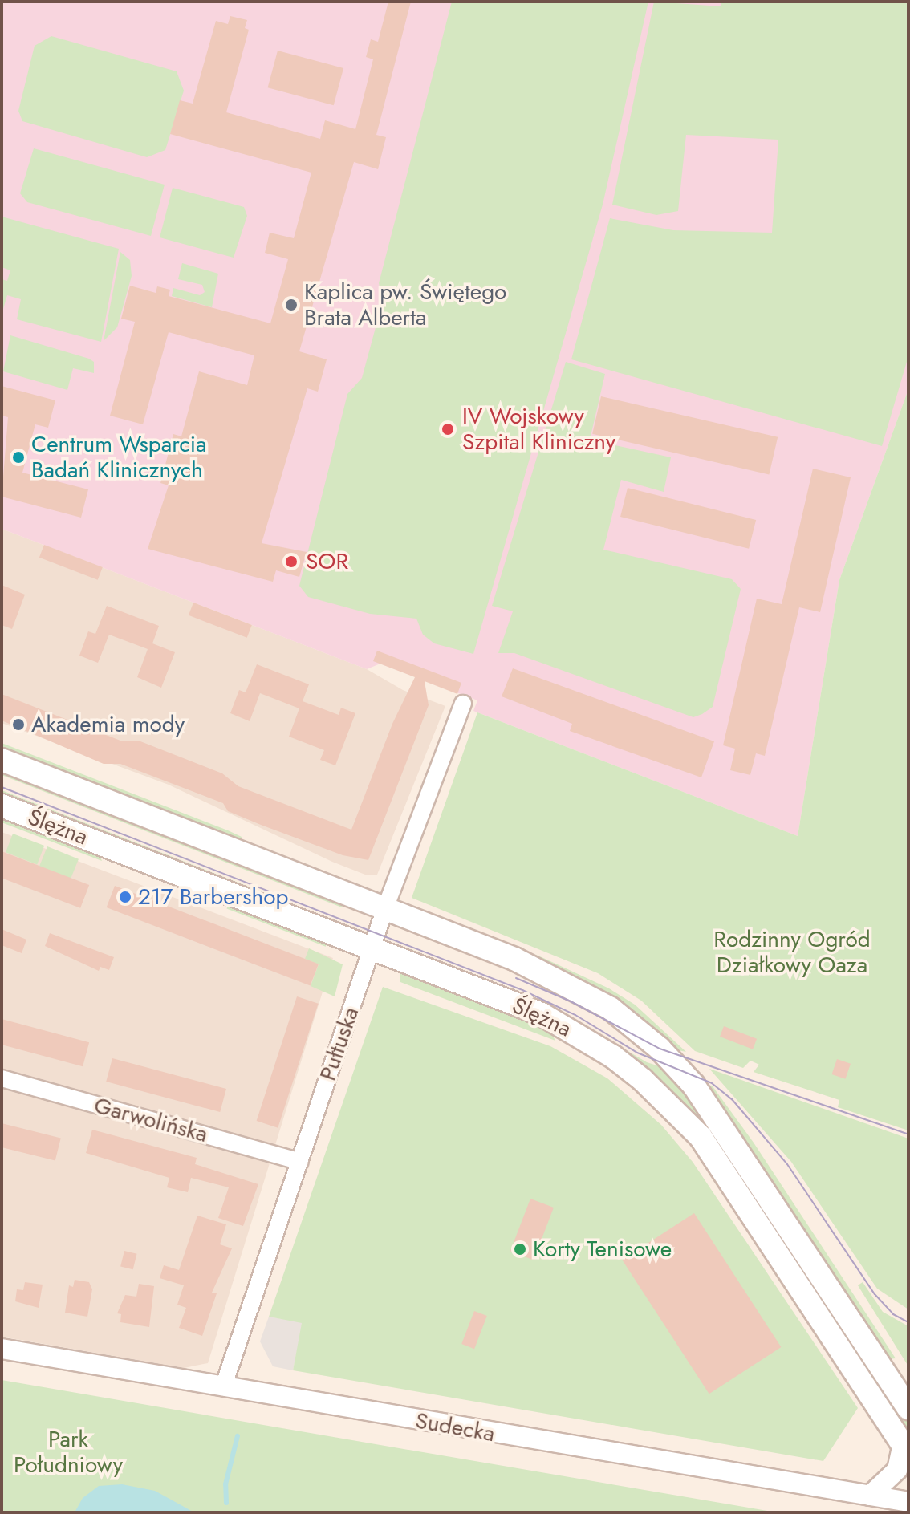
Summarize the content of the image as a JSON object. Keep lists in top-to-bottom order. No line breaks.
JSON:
{"streets":{"main road":["Ślężna"],"street":["Pułtuska","Garwolińska","Sudecka"]},"crossings":[["Ślężna","Pułtuska"],["Pułtuska","Garwolińska"],["Pułtuska","Sudecka"]],"parks":["Rodzinny Ogród Działkowy Oaza","Park Południowy"],"places":["Kaplica pw. Świętego Brata Alberta","IV Wojskowy Szpital Kliniczny","Centrum Wsparcia Badań Klinicznych","SOR","Akademia mody","217 Barbershop","Korty Tenisowe"]}
